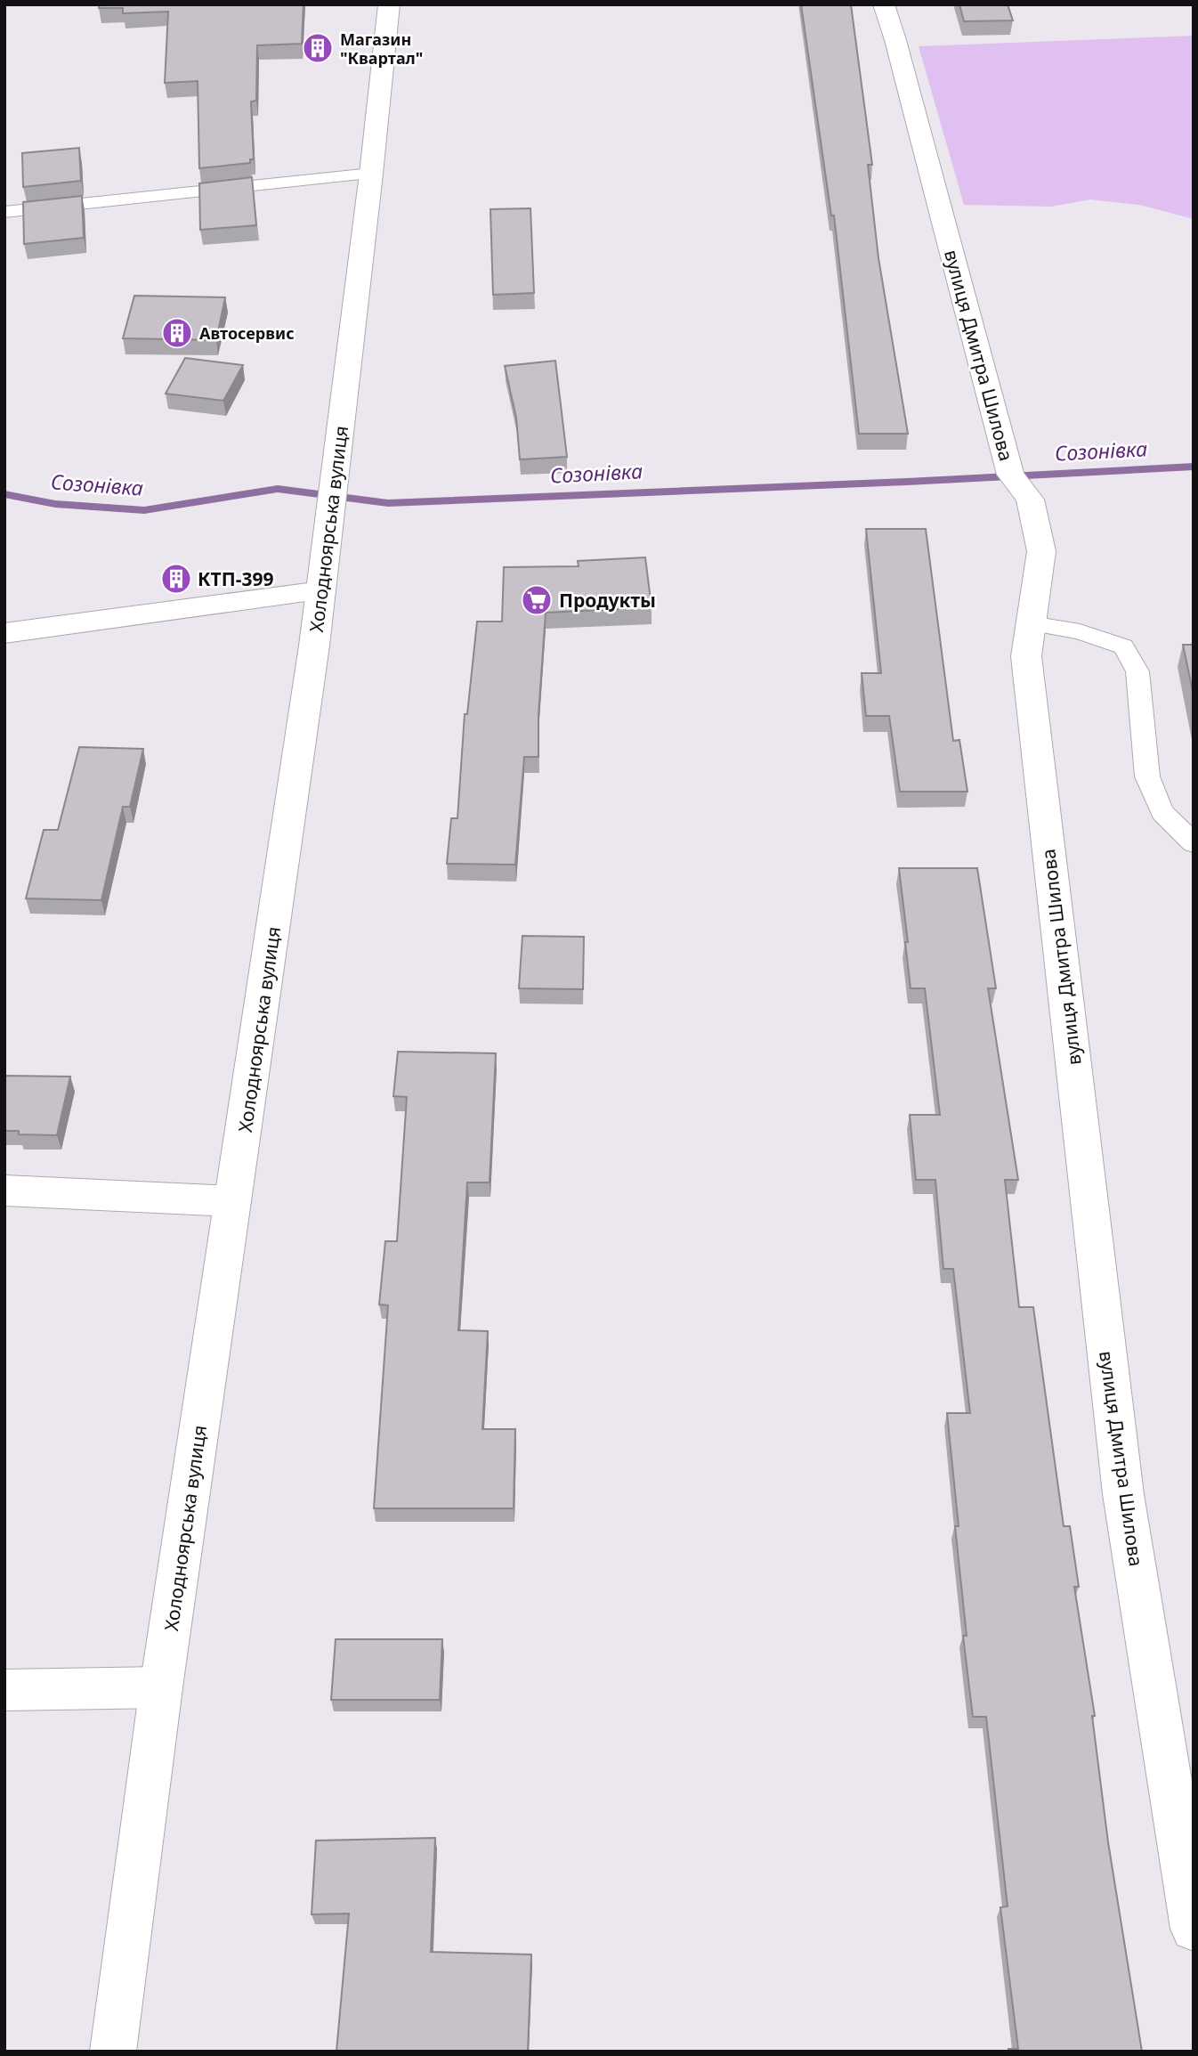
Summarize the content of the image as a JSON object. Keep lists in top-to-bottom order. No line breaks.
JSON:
{"streets":{"street":["вулиця Дмитра Шилова","Холодноярська вулиця"]},"water":["Созонівка"],"places":{"building":["Магазин \"Квартал\"","Автосервис","КТП-399"],"supermarket":["Продукты"]}}
